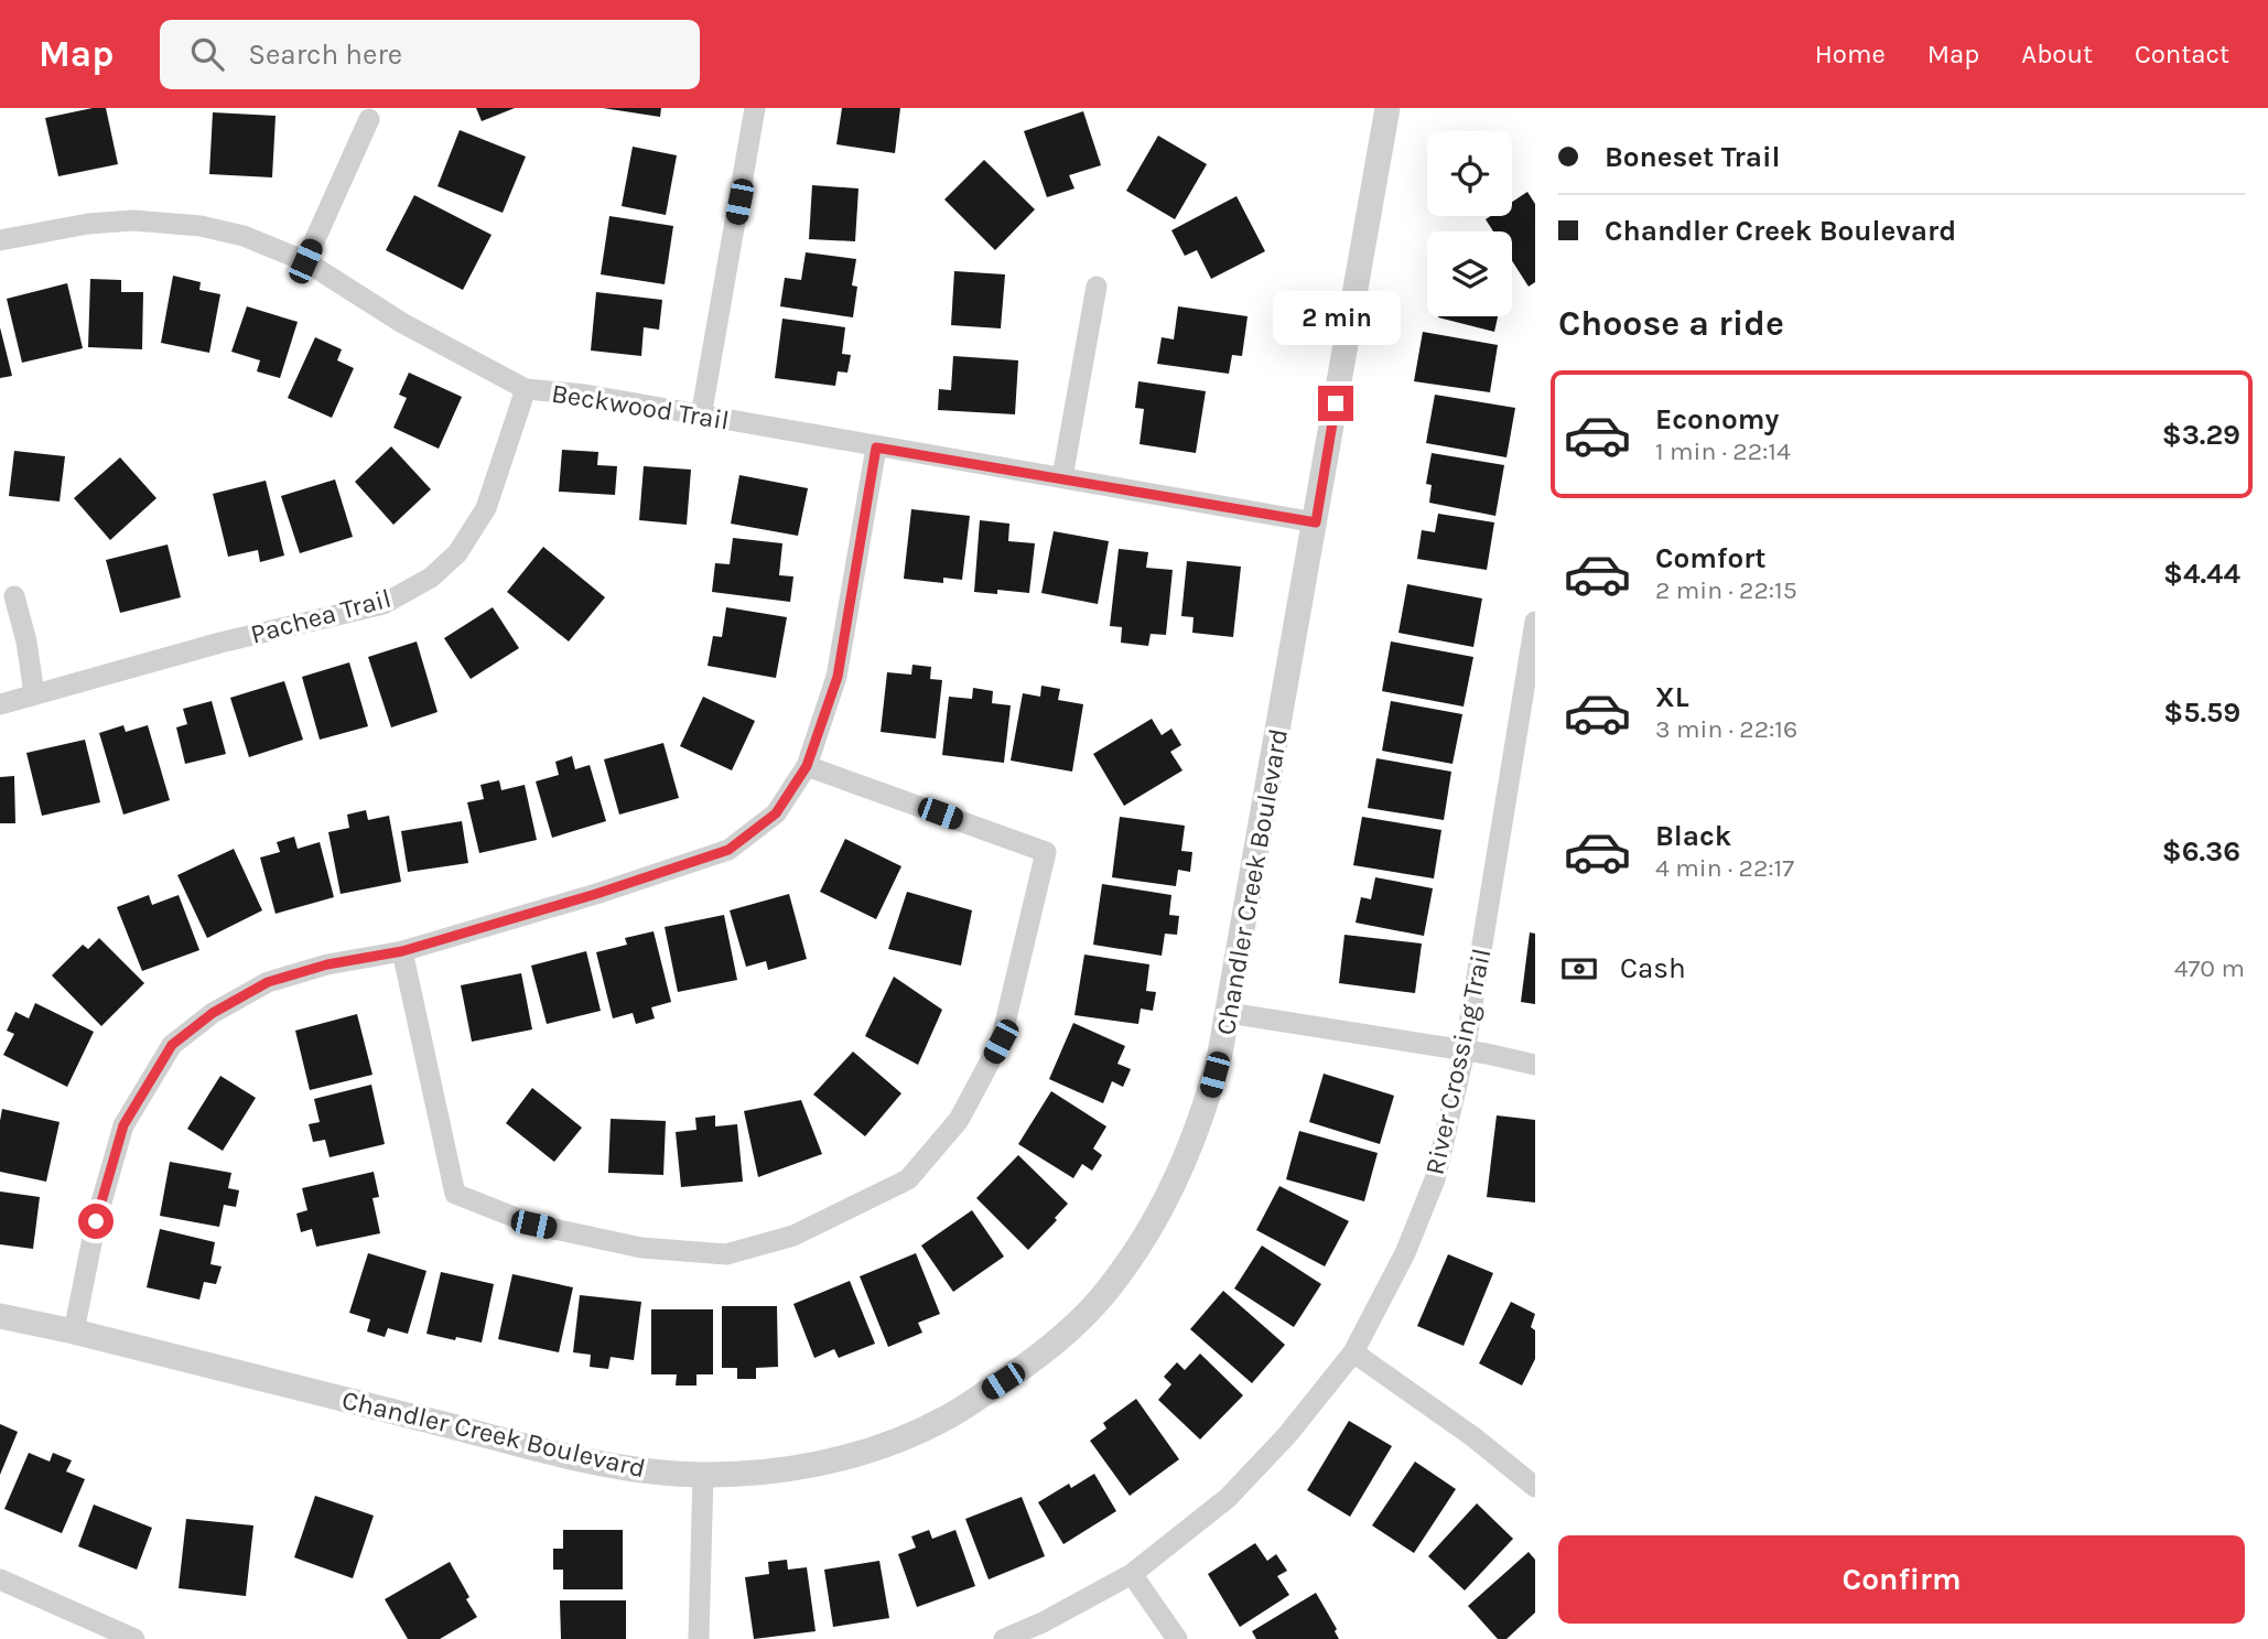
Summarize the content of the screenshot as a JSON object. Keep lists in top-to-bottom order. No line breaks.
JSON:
{"streets":{"street":["Beckwood Trail","Pachea Trail","Chandler Creek Boulevard","River Crossing Trail"]},"crossings":[["Beckwood Trail","Pachea Trail"],["Beckwood Trail","Chandler Creek Boulevard"]],"page":{"header":"Map","search":"Search here","nav":["Home","Map","About","Contact"],"banner":["Boneset Trail","Chandler Creek Boulevard"],"heading":"Choose a ride","bubble":"2 min","list":[{"name":"Economy","note":"1 min · 22:14","value":"$3.29"},{"name":"Comfort","note":"2 min · 22:15","value":"$4.44"},{"name":"XL","note":"3 min · 22:16","value":"$5.59"},{"name":"Black","note":"4 min · 22:17","value":"$6.36"}],"pay":["Cash","470 m"],"buttons":"Confirm"}}
